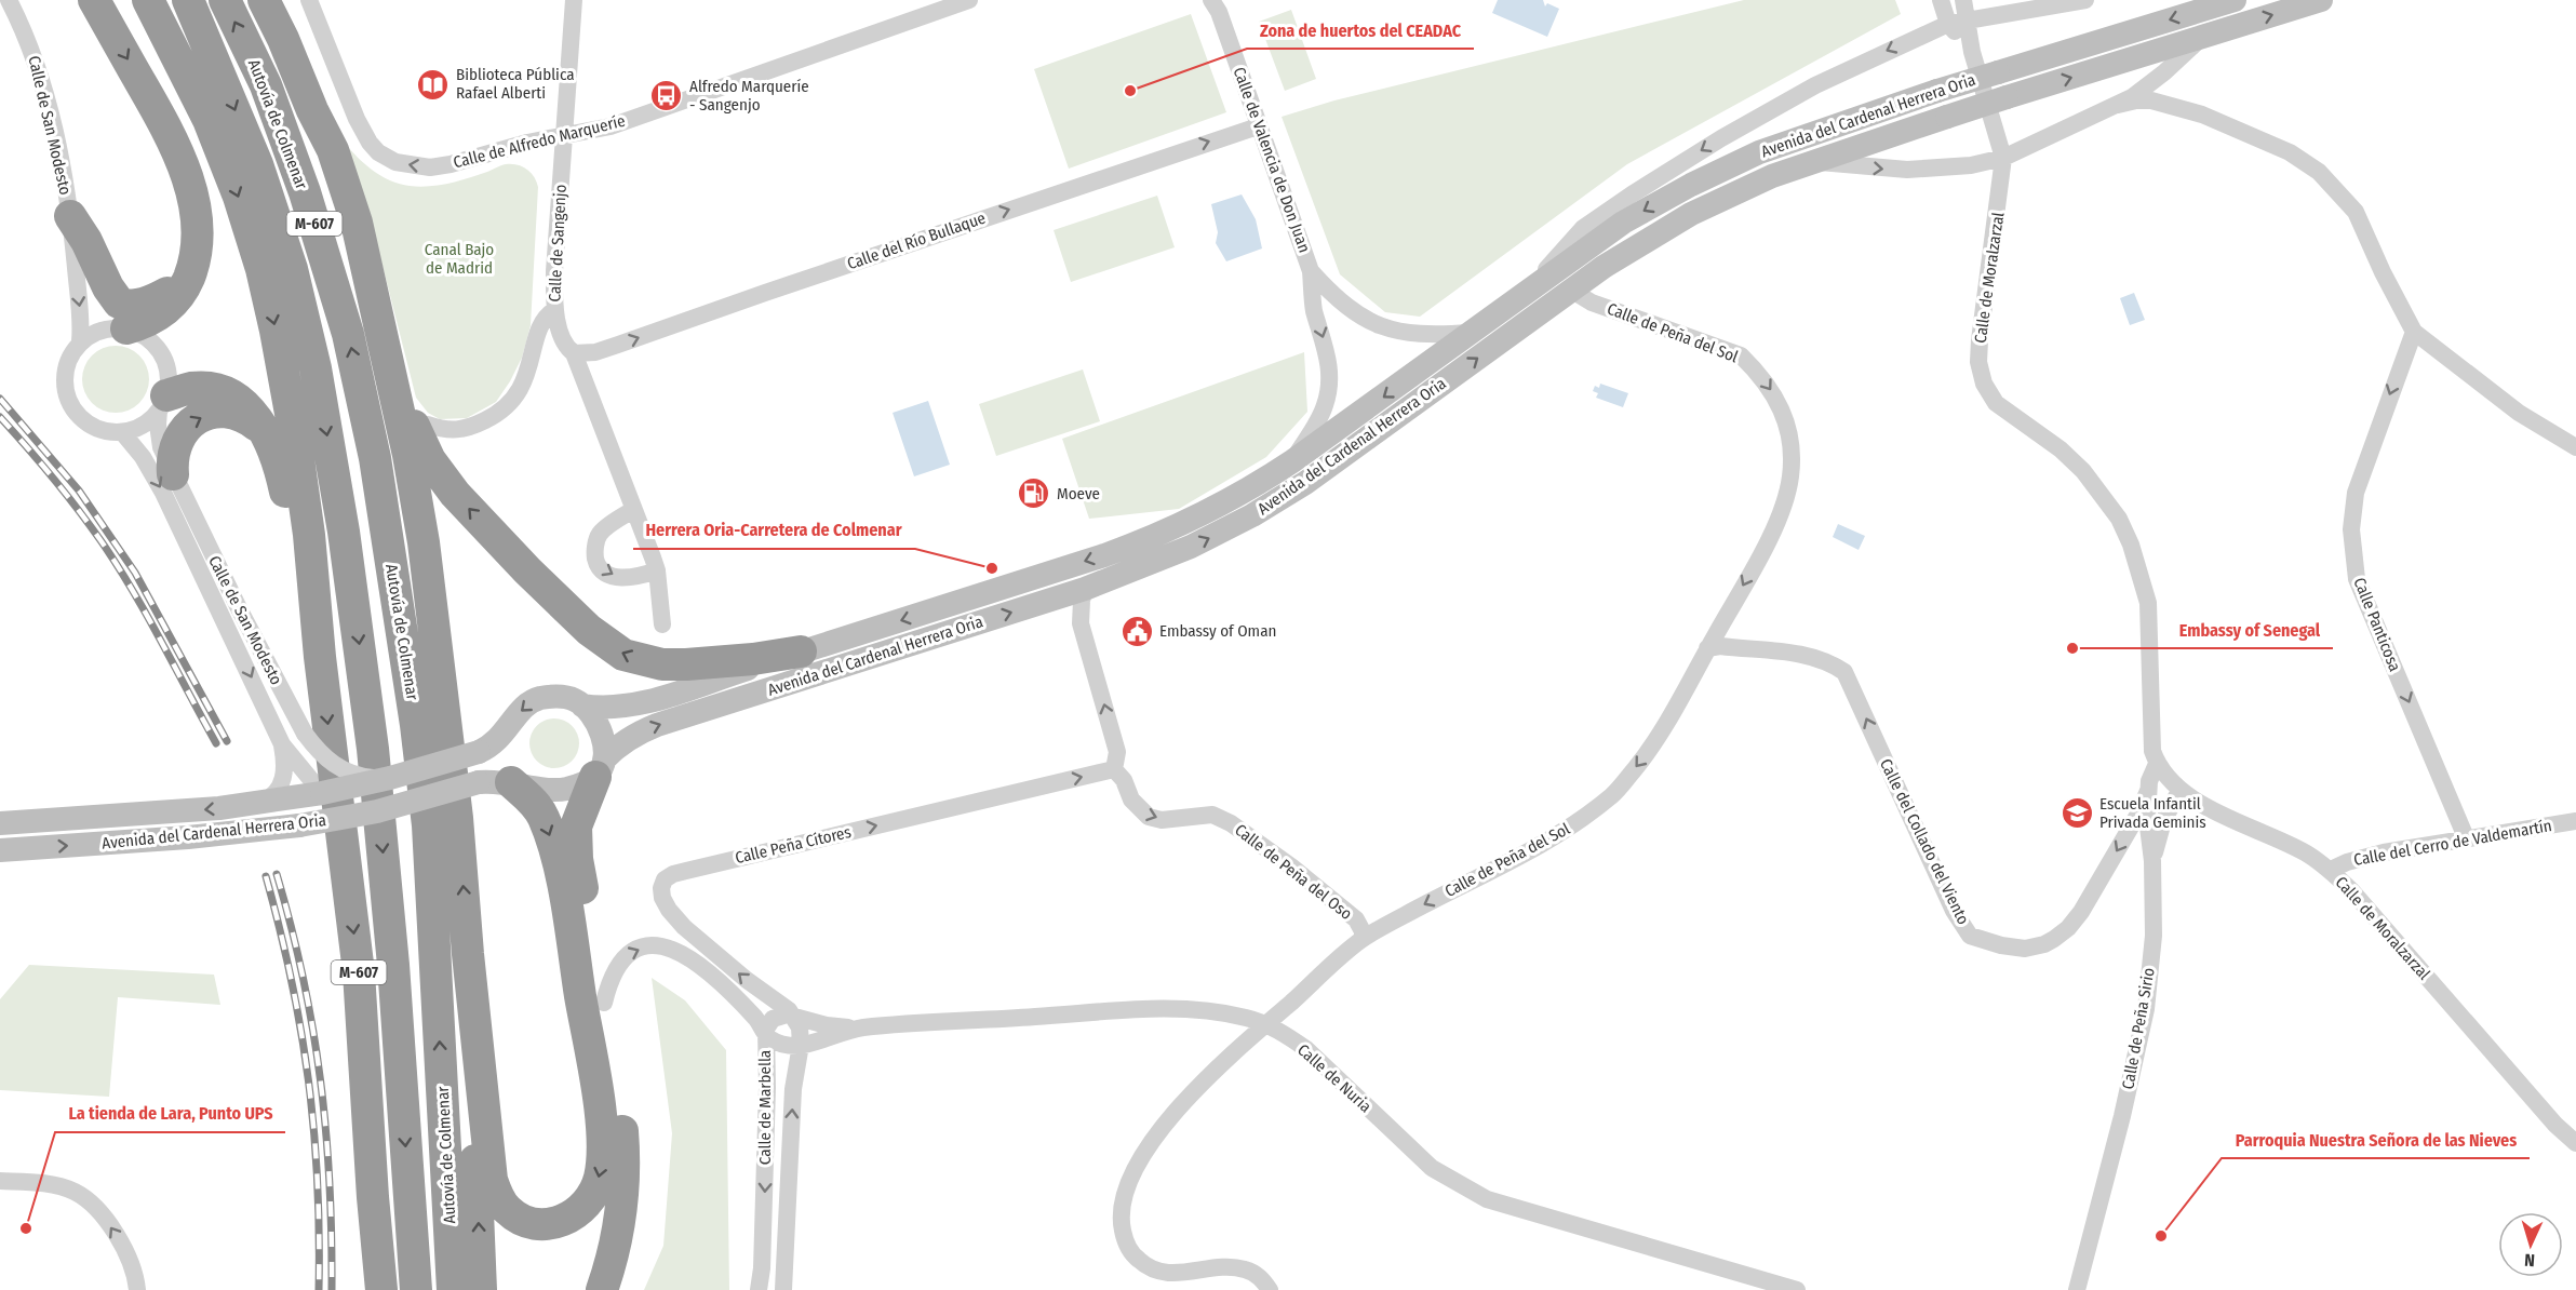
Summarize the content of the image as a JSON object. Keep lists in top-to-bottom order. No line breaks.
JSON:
{"streets":{"highway":["Autovía de Colmenar","M-607"],"main road":["Avenida del Cardenal Herrera Oria"],"street":["Calle de San Modesto","Calle de Alfredo Marqueríe","Calle de Valencia de Don Juan","Calle del Río Bullaque","Calle de Sangenjo","Calle de Moralzarzal","Calle de Peña del Sol","Calle Panticosa","Calle del Collado del Viento","Calle del Cerro de Valdemartín","Calle Peña Cítores","Calle de Peña del Oso","Calle de Peña Sirio","Calle de Nuria","Calle de Marbella"]},"crossings":[["Avenida del Cardenal Herrera Oria","Calle de San Modesto"],["Avenida del Cardenal Herrera Oria","Calle de Valencia de Don Juan"],["Avenida del Cardenal Herrera Oria","Calle de Moralzarzal"],["Avenida del Cardenal Herrera Oria","Calle de Peña del Sol"],["Calle de Alfredo Marqueríe","Calle de Sangenjo"],["Calle de Valencia de Don Juan","Calle del Río Bullaque"],["Calle del Río Bullaque","Calle de Sangenjo"],["Calle de Moralzarzal","Calle del Cerro de Valdemartín"],["Calle de Moralzarzal","Calle de Peña Sirio"],["Calle de Peña del Sol","Calle del Collado del Viento"],["Calle de Peña del Sol","Calle de Peña del Oso"],["Calle de Peña del Sol","Calle de Nuria"],["Calle Panticosa","Calle del Cerro de Valdemartín"],["Calle del Collado del Viento","Calle de Peña Sirio"],["Calle Peña Cítores","Calle de Peña del Oso"],["Calle Peña Cítores","Calle de Nuria"],["Calle Peña Cítores","Calle de Marbella"],["Calle de Nuria","Calle de Marbella"]],"one_way":["Calle de Alfredo Marqueríe","Calle del Río Bullaque","Calle Panticosa","Calle de Peña del Oso"],"parks":["Canal Bajo de Madrid"],"places":{"library":["Biblioteca Pública Rafael Alberti"],"other":["Zona de huertos del CEADAC","Herrera Oria-Carretera de Colmenar","Embassy of Senegal","La tienda de Lara, Punto UPS","Parroquia Nuestra Señora de las Nieves"],"bus stop":["Alfredo Marqueríe - Sangenjo"],"fuel station":["Moeve"],"public building":["Embassy of Oman"],"school or university":["Escuela Infantil Privada Geminis"]},"north":"bottom"}
